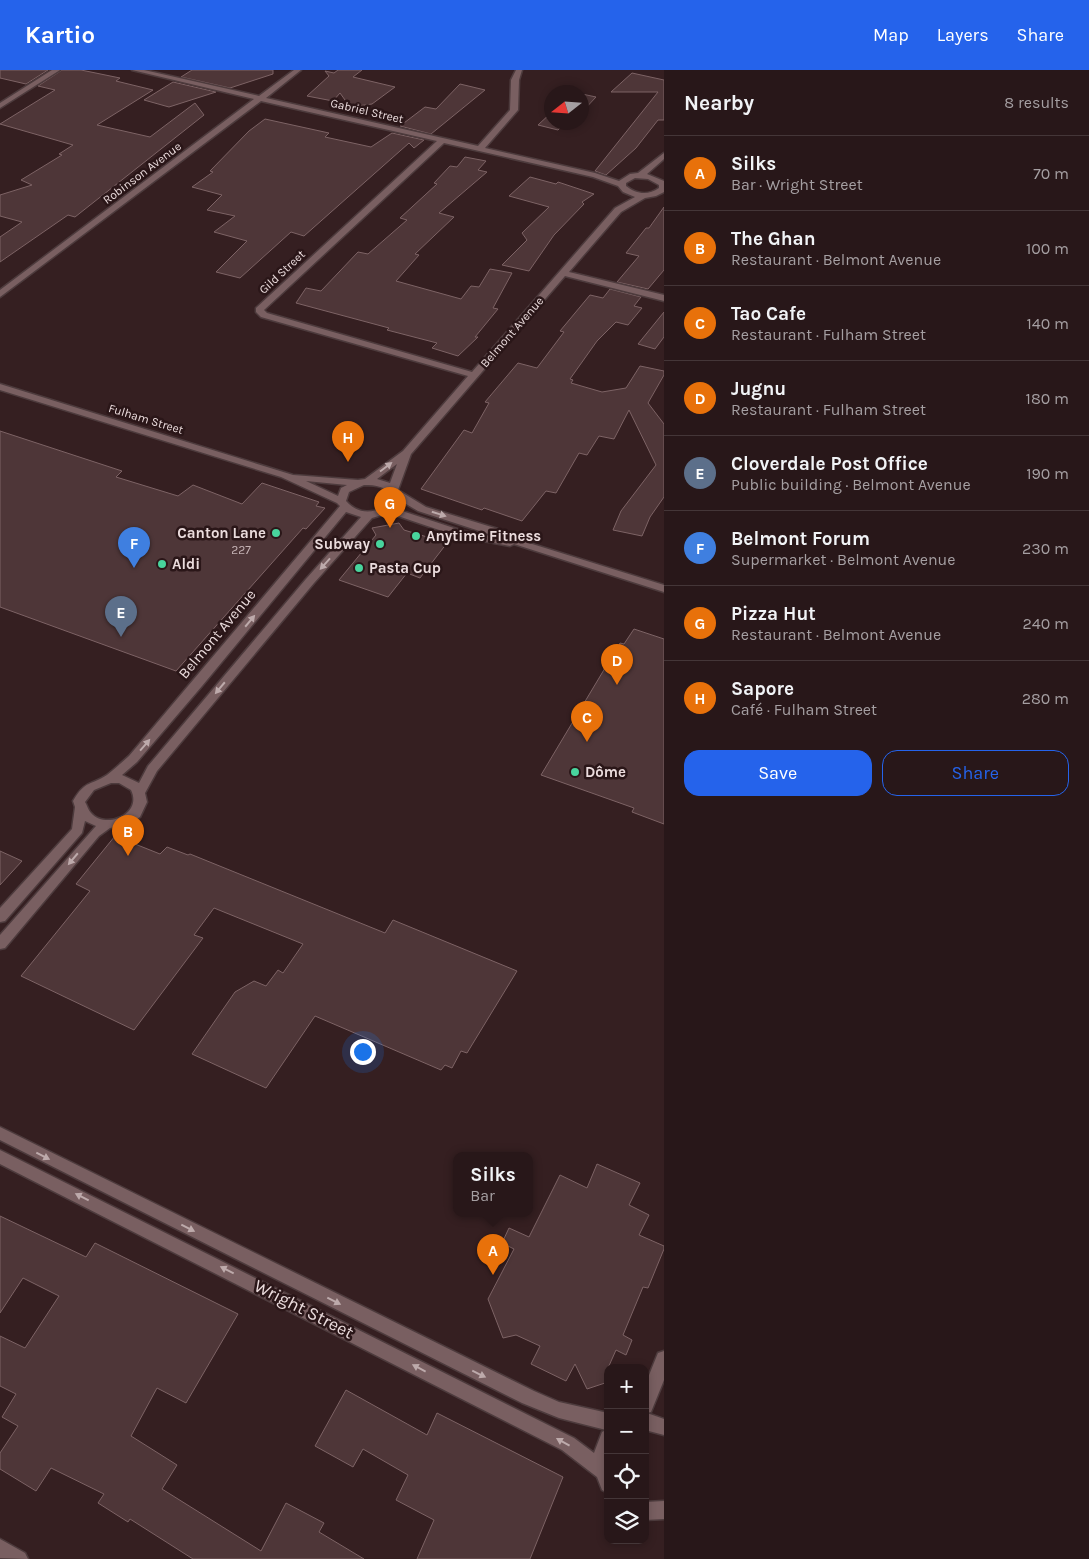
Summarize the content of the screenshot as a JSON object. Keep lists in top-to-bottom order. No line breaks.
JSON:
{"streets":{"street":["Gabriel Street","Robinson Avenue","Gild Street","Belmont Avenue","Fulham Street","Wright Street"]},"crossings":[["Gabriel Street","Robinson Avenue"],["Gabriel Street","Gild Street"],["Gabriel Street","Belmont Avenue"],["Gild Street","Belmont Avenue"],["Belmont Avenue","Fulham Street"]],"places":["Canton Lane","Anytime Fitness","Subway","Aldi","Pasta Cup","Dôme"],"house_numbers":["227"],"north":"left","page":{"header":"Kartio","nav":["Map","Layers","Share"],"heading":["Nearby","8 results"],"list":[{"mark":"A","name":"Silks","note":"Bar · Wright Street","value":"70 m"},{"mark":"B","name":"The Ghan","note":"Restaurant · Belmont Avenue","value":"100 m"},{"mark":"C","name":"Tao Cafe","note":"Restaurant · Fulham Street","value":"140 m"},{"mark":"D","name":"Jugnu","note":"Restaurant · Fulham Street","value":"180 m"},{"mark":"E","name":"Cloverdale Post Office","note":"Public building · Belmont Avenue","value":"190 m"},{"mark":"F","name":"Belmont Forum","note":"Supermarket · Belmont Avenue","value":"230 m"},{"mark":"G","name":"Pizza Hut","note":"Restaurant · Belmont Avenue","value":"240 m"},{"mark":"H","name":"Sapore","note":"Café · Fulham Street","value":"280 m"}],"pins":["H","G","F","E","D","C","B","A"],"buttons":["Save","Share"],"popup":["Silks","Bar"],"map_buttons":["+","−"]}}
